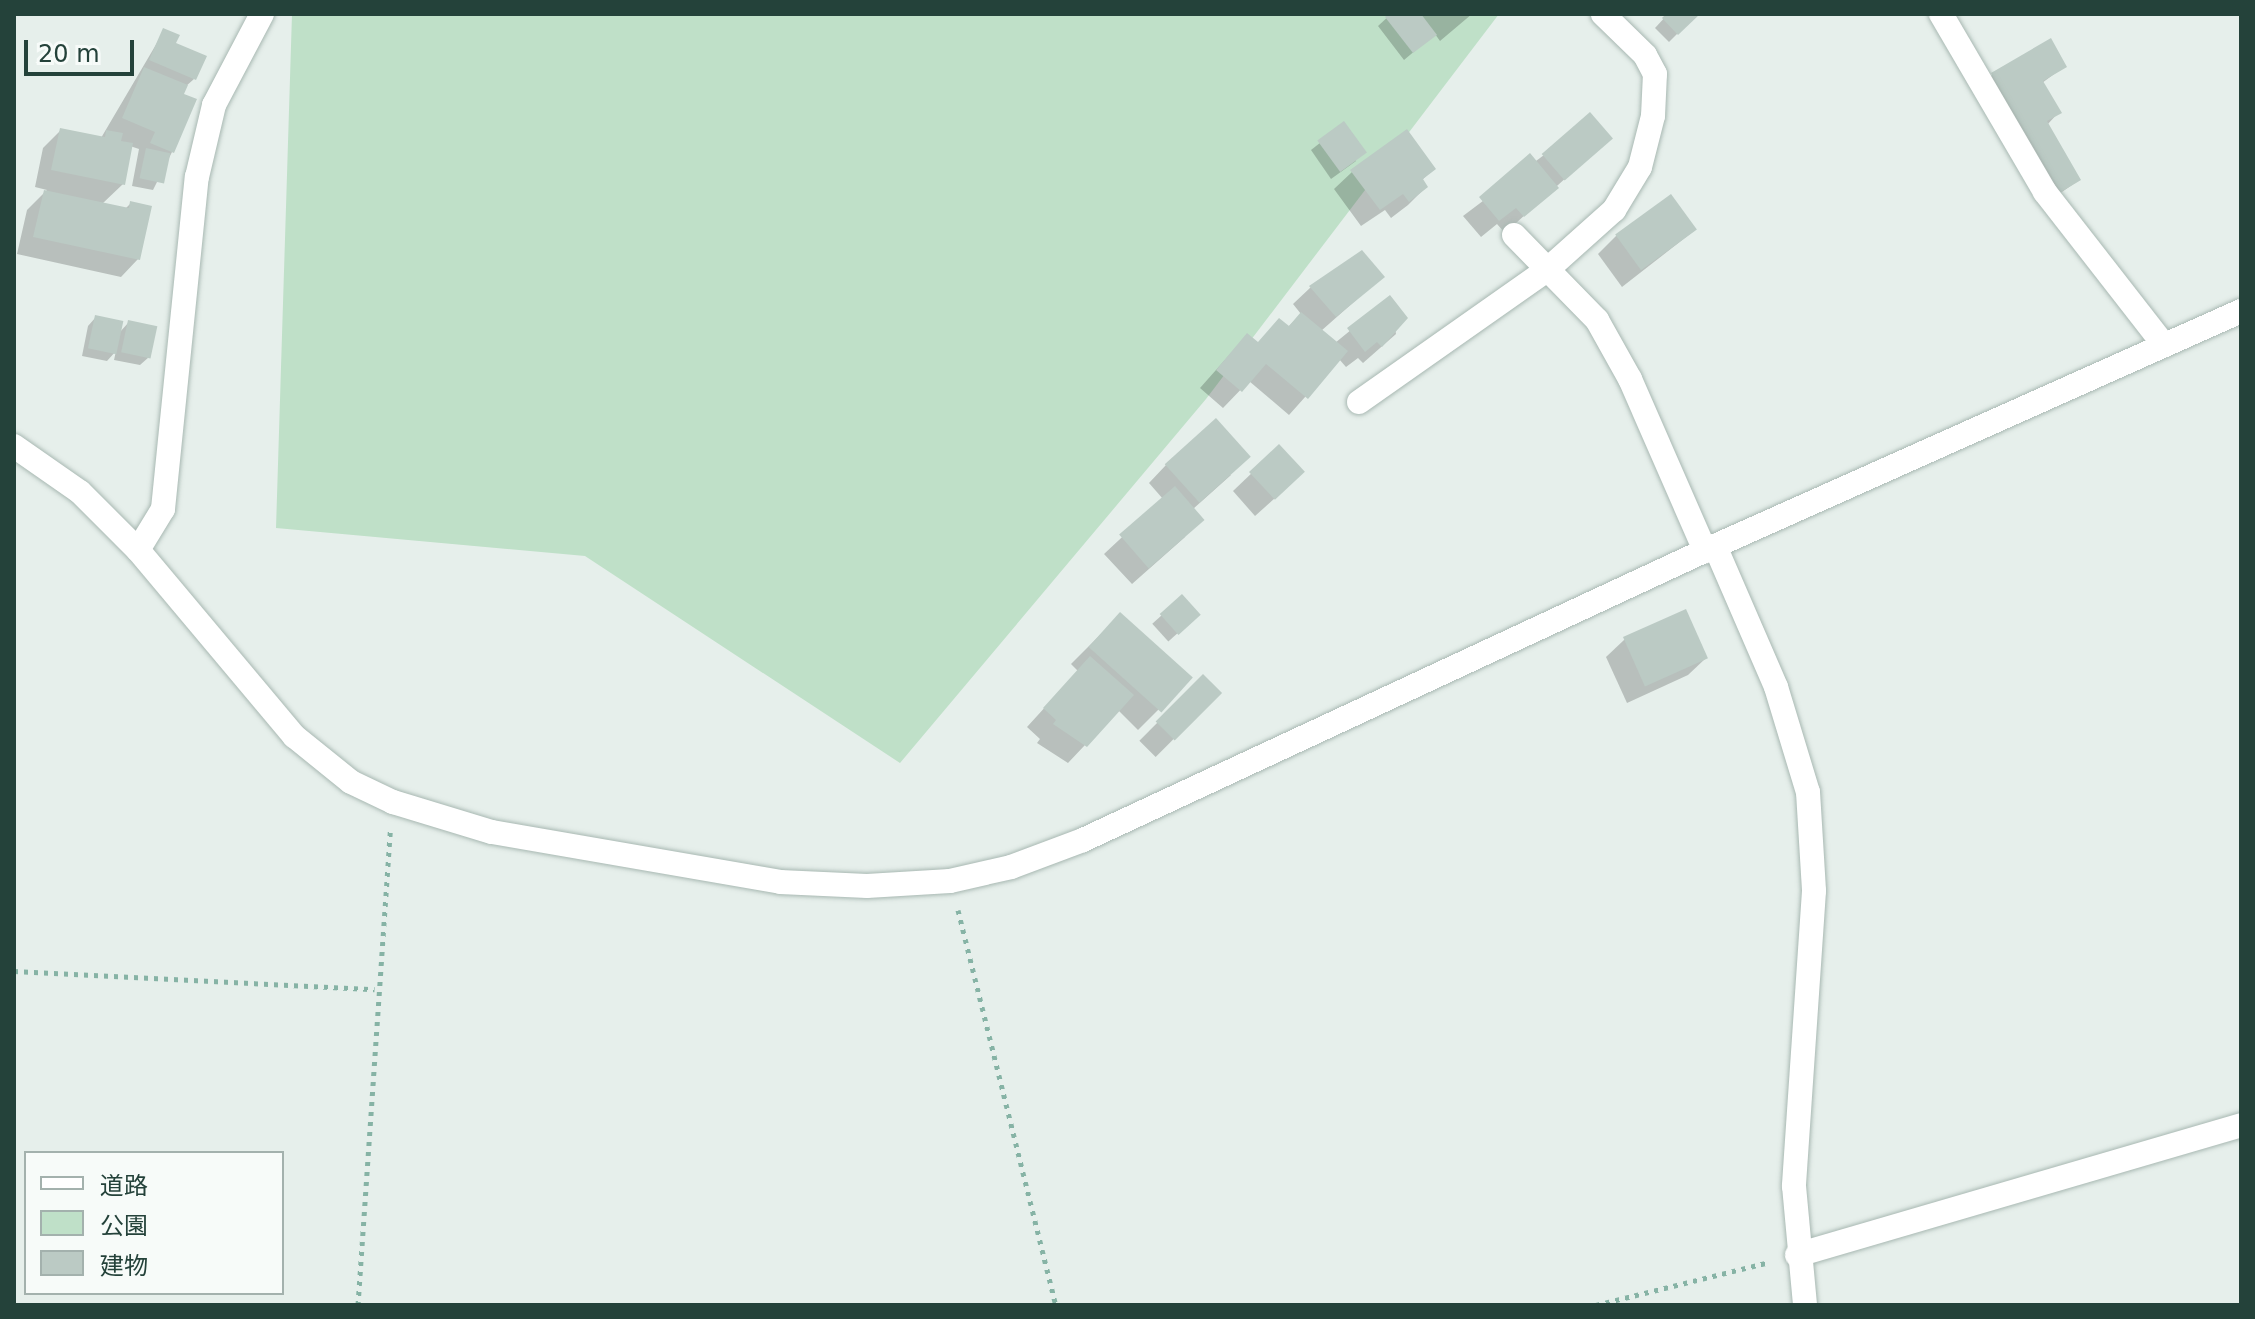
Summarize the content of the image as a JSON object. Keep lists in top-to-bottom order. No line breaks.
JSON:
{"legend":["道路","公園","建物"],"scale_bar":"20 m"}
